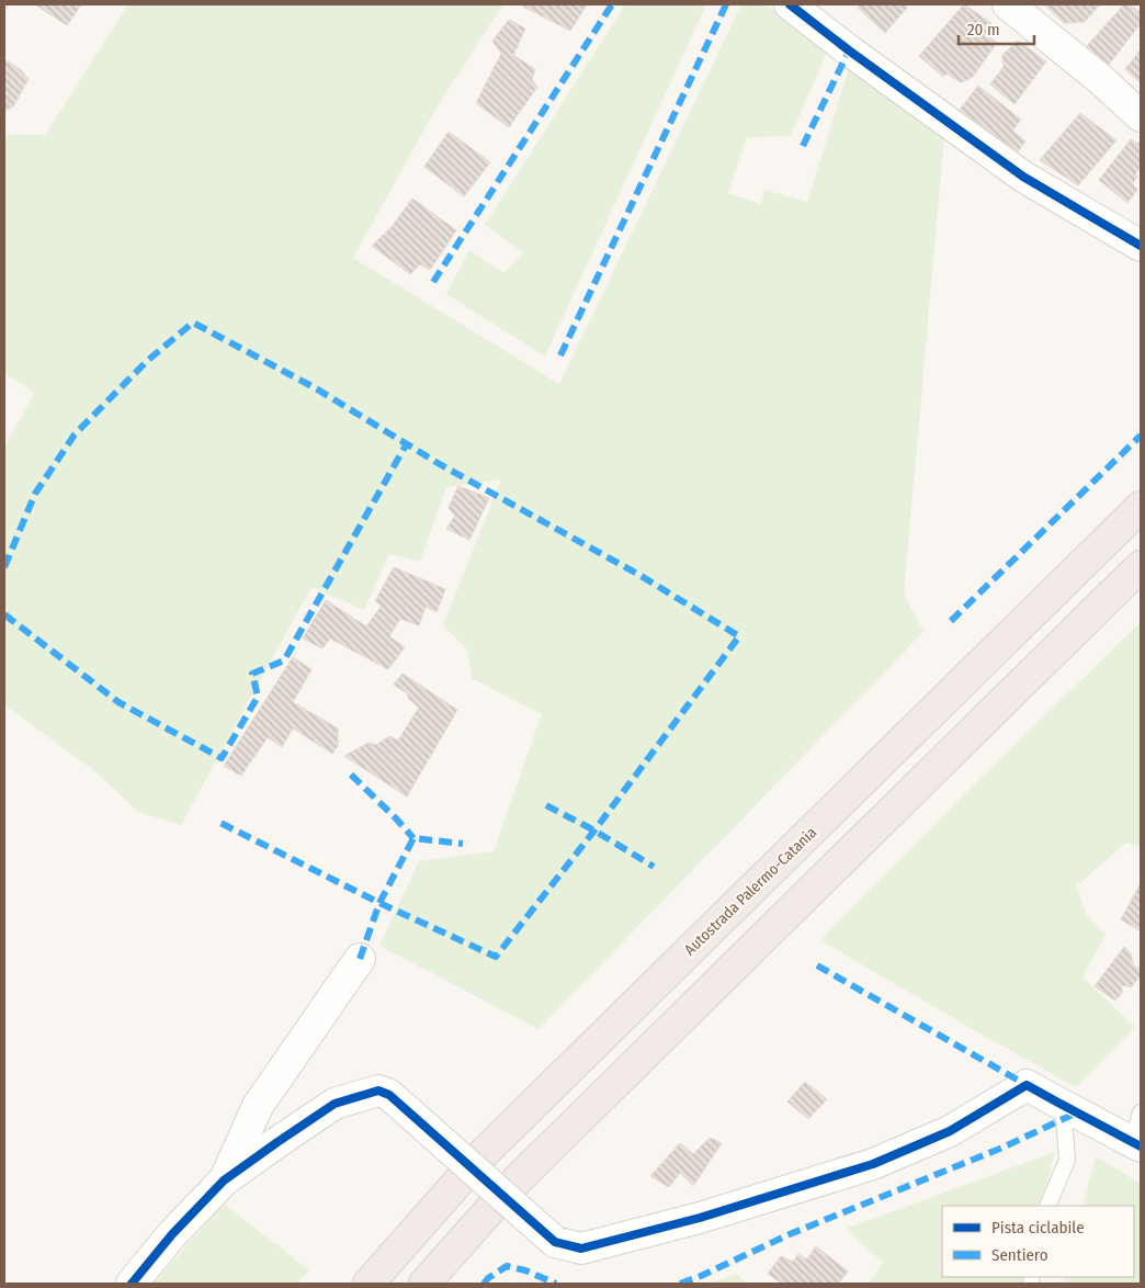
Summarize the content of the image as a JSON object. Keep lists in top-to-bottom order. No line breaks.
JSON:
{"streets":{"highway":["Autostrada Palermo-Catania"]},"legend":["Pista ciclabile","Sentiero"],"scale_bar":"20 m"}
